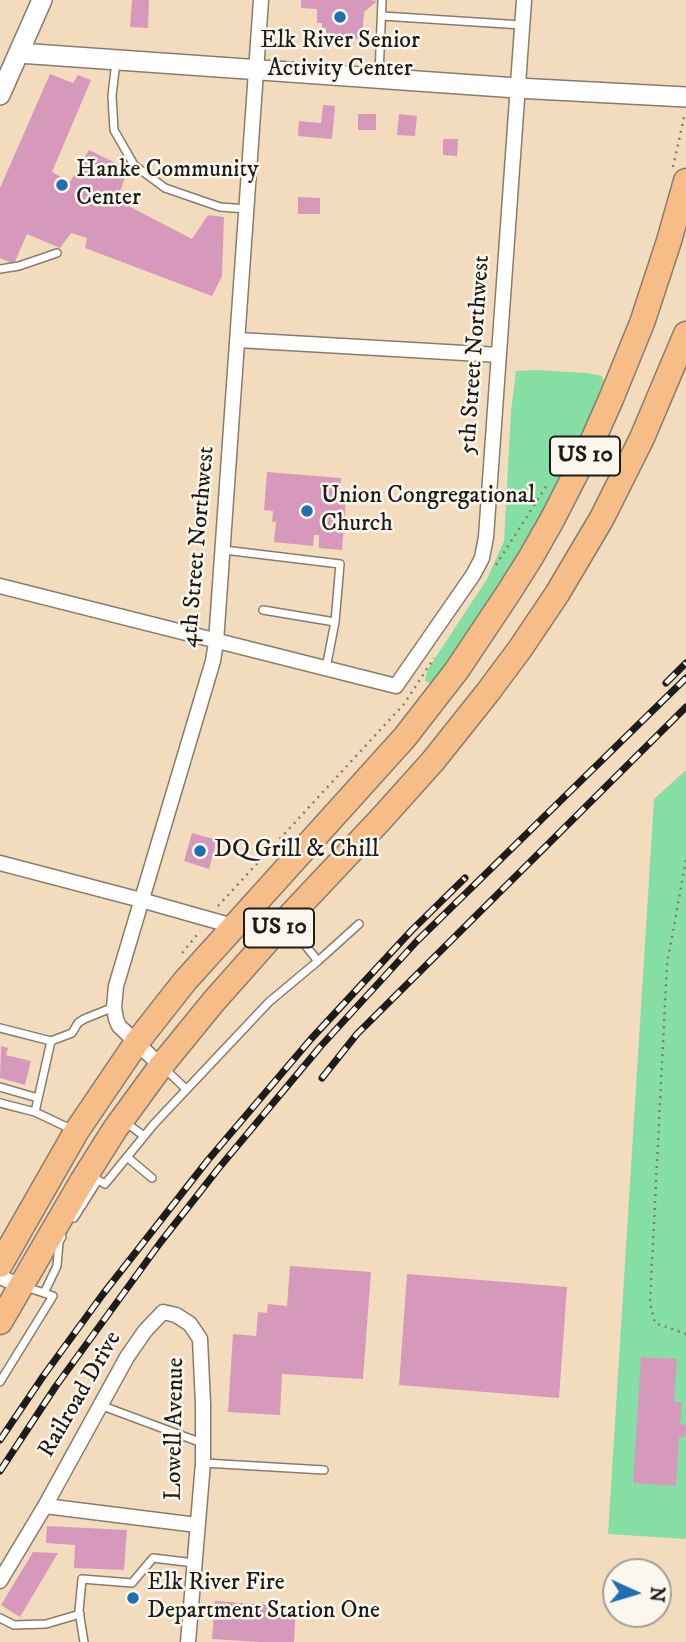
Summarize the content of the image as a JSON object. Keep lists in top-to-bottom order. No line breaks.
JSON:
{"streets":{"highway":["US 10"],"street":["5th Street Northwest","4th Street Northwest","Railroad Drive","Lowell Avenue"]},"crossings":[["Railroad Drive","Lowell Avenue"]],"places":["Elk River Senior Activity Center","Hanke Community Center","Union Congregational Church","DQ Grill & Chill","Elk River Fire Department Station One"],"north":"right"}
